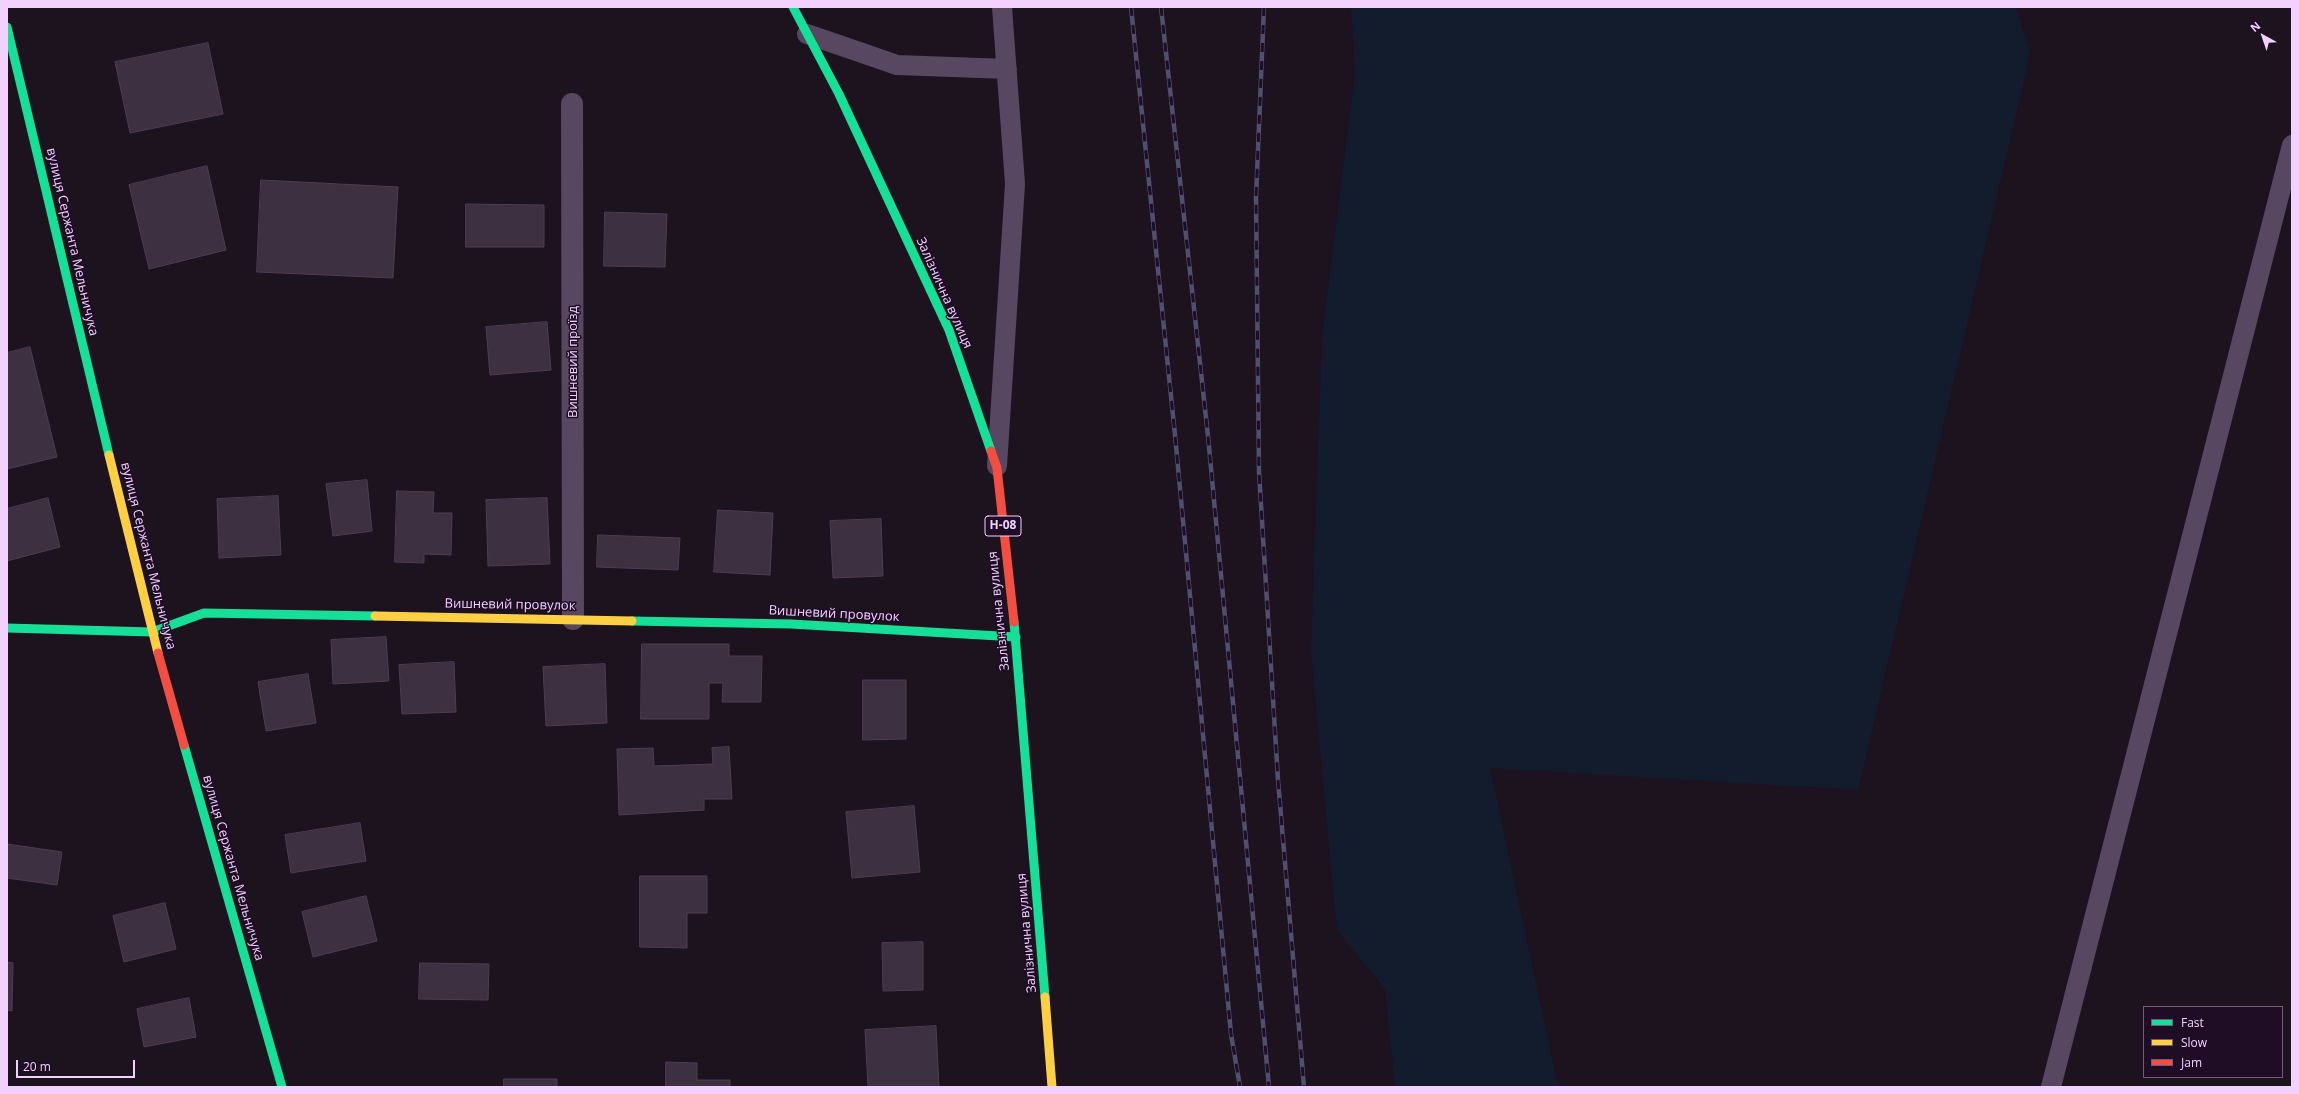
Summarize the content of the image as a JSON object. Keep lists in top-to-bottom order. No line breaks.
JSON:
{"streets":{"street":["вулиця Сержанта Мельничука","Залізнична вулиця","Вишневий проїзд","Н-08","Вишневий провулок"]},"crossings":[["вулиця Сержанта Мельничука","Вишневий провулок"],["Залізнична вулиця","Вишневий провулок"],["Вишневий проїзд","Вишневий провулок"]],"legend":["Fast","Slow","Jam"],"scale_bar":"20 m","north":"top left"}
